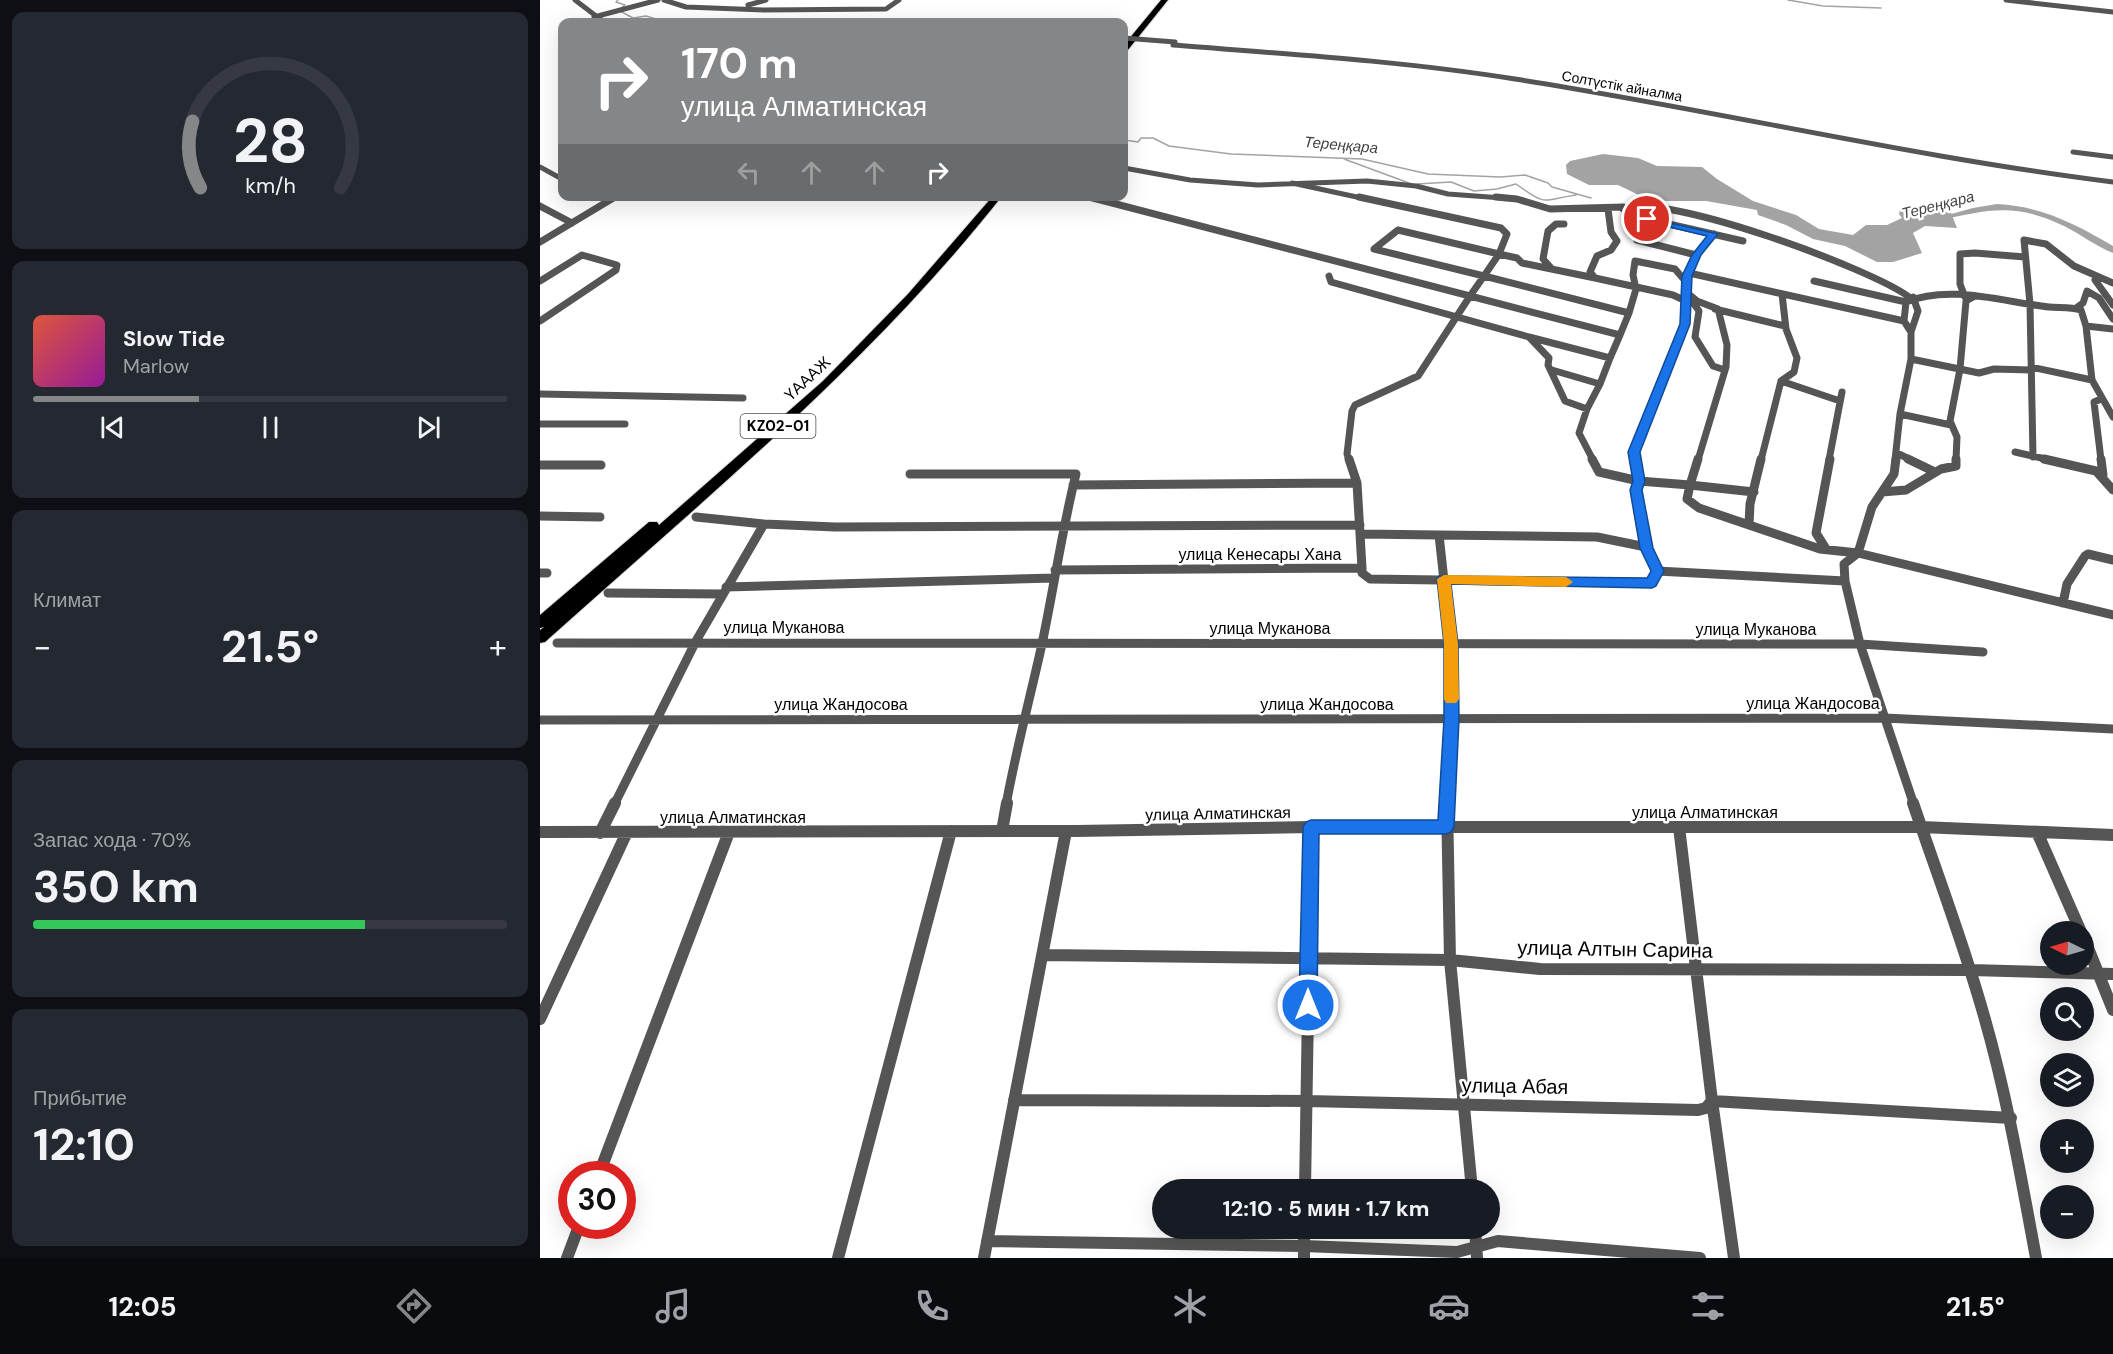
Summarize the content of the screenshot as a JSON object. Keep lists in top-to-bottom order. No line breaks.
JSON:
{"streets":{"highway":["ҮАААЖ","KZ02-01"],"street":["Солтүстік айналма","улица Кенесары Хана","улица Муканова","улица Жандосова","улица Алматинская","улица Алтын Сарина","улица Абая"]},"water":["Тереңқара"],"north":"left","page":{"turn":["170 m","улица Алматинская"],"song":["Slow Tide","Marlow"],"tile":["Климат",["Запас хода · 70%","350 km"],["Прибытие","12:10"]],"heat":["−","21.5°","+"],"map_buttons":["+","−"],"limit":"30","trip":"12:10 · 5 мин · 1.7 km","tabs":["12:05","21.5°"],"gauge":["28","km/h"]}}
